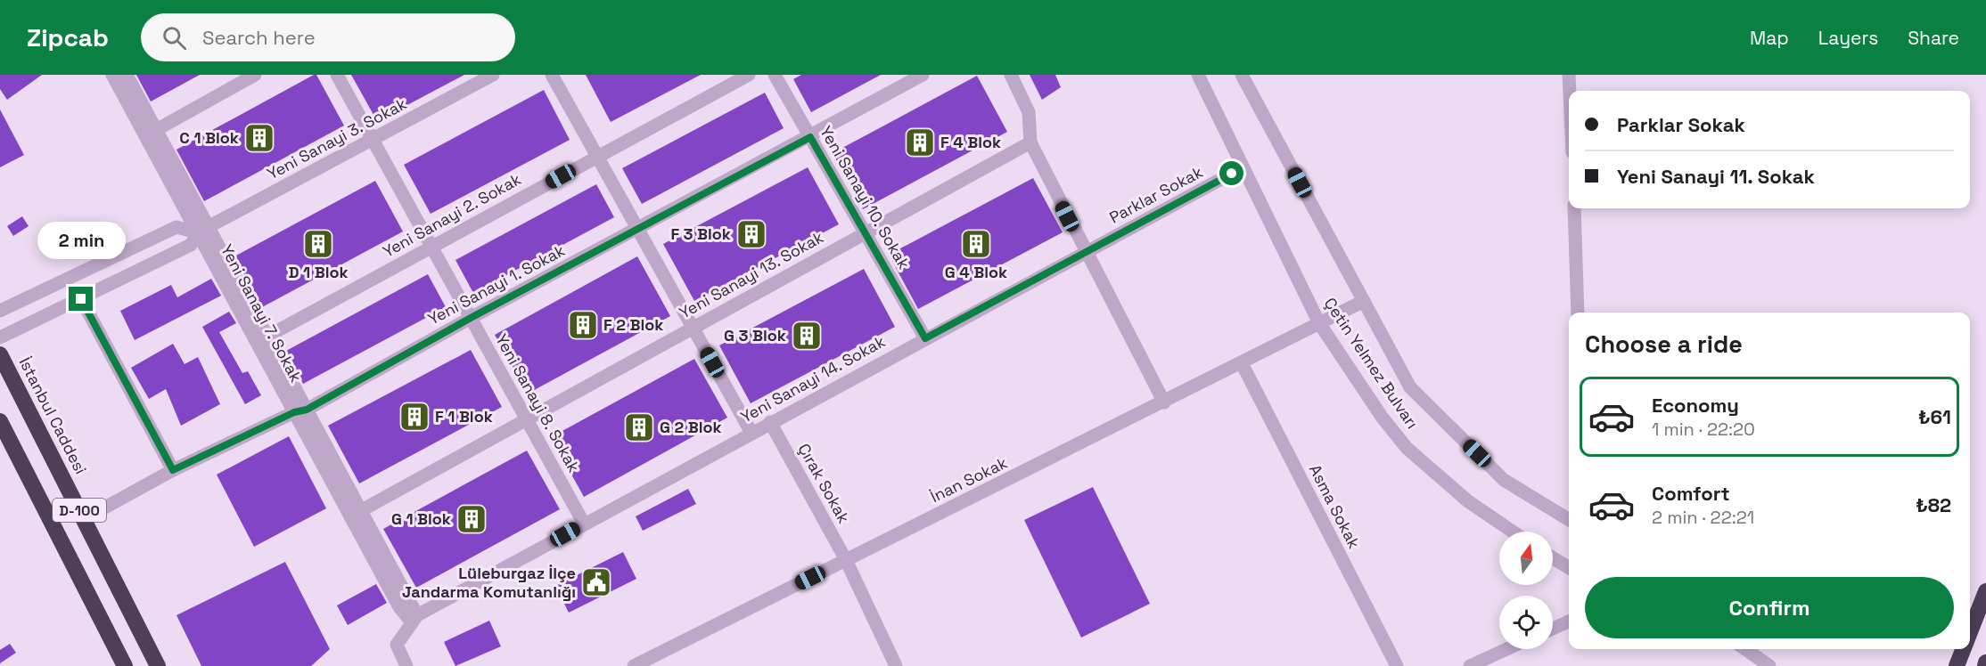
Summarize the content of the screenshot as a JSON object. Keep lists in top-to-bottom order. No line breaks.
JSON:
{"streets":{"highway":["İstanbul Caddesi","D-100"],"street":["Yeni Sanayi 3. Sokak","Parklar Sokak","Yeni Sanayi 10. Sokak","Yeni Sanayi 2. Sokak","Yeni Sanayi 13. Sokak","Yeni Sanayi 1. Sokak","Yeni Sanayi 7. Sokak","Çetin Yelmez Bulvarı","Yeni Sanayi 14. Sokak","Yeni Sanayi 8. Sokak","İnan Sokak","Çırak Sokak","Asma Sokak"]},"crossings":[["Yeni Sanayi 3. Sokak","Yeni Sanayi 7. Sokak"],["Yeni Sanayi 3. Sokak","Yeni Sanayi 8. Sokak"],["Parklar Sokak","Çetin Yelmez Bulvarı"],["Parklar Sokak","Yeni Sanayi 14. Sokak"],["Yeni Sanayi 10. Sokak","Yeni Sanayi 13. Sokak"],["Yeni Sanayi 10. Sokak","Yeni Sanayi 1. Sokak"],["Yeni Sanayi 10. Sokak","Yeni Sanayi 14. Sokak"],["Yeni Sanayi 2. Sokak","Yeni Sanayi 7. Sokak"],["Yeni Sanayi 2. Sokak","Yeni Sanayi 8. Sokak"],["Yeni Sanayi 13. Sokak","Yeni Sanayi 7. Sokak"],["Yeni Sanayi 13. Sokak","Yeni Sanayi 8. Sokak"],["Yeni Sanayi 1. Sokak","Yeni Sanayi 7. Sokak"],["Yeni Sanayi 1. Sokak","Yeni Sanayi 8. Sokak"],["Yeni Sanayi 1. Sokak","İstanbul Caddesi"],["Yeni Sanayi 7. Sokak","Yeni Sanayi 14. Sokak"],["Çetin Yelmez Bulvarı","İnan Sokak"],["Yeni Sanayi 14. Sokak","Yeni Sanayi 8. Sokak"],["Yeni Sanayi 14. Sokak","Çırak Sokak"],["İnan Sokak","Çırak Sokak"],["İnan Sokak","Asma Sokak"]],"places":{"building":["C 1 Blok","F 4 Blok","F 3 Blok","D 1 Blok","G 4 Blok","F 2 Blok","G 3 Blok","F 1 Blok","G 2 Blok","G 1 Blok"],"public building":["Lüleburgaz İlçe Jandarma Komutanlığı"]},"north":"top","page":{"header":"Zipcab","search":"Search here","nav":["Map","Layers","Share"],"banner":["Parklar Sokak","Yeni Sanayi 11. Sokak"],"bubble":"2 min","heading":"Choose a ride","list":[{"name":"Economy","note":"1 min · 22:20","value":"₺61"},{"name":"Comfort","note":"2 min · 22:21","value":"₺82"}],"buttons":"Confirm"}}
